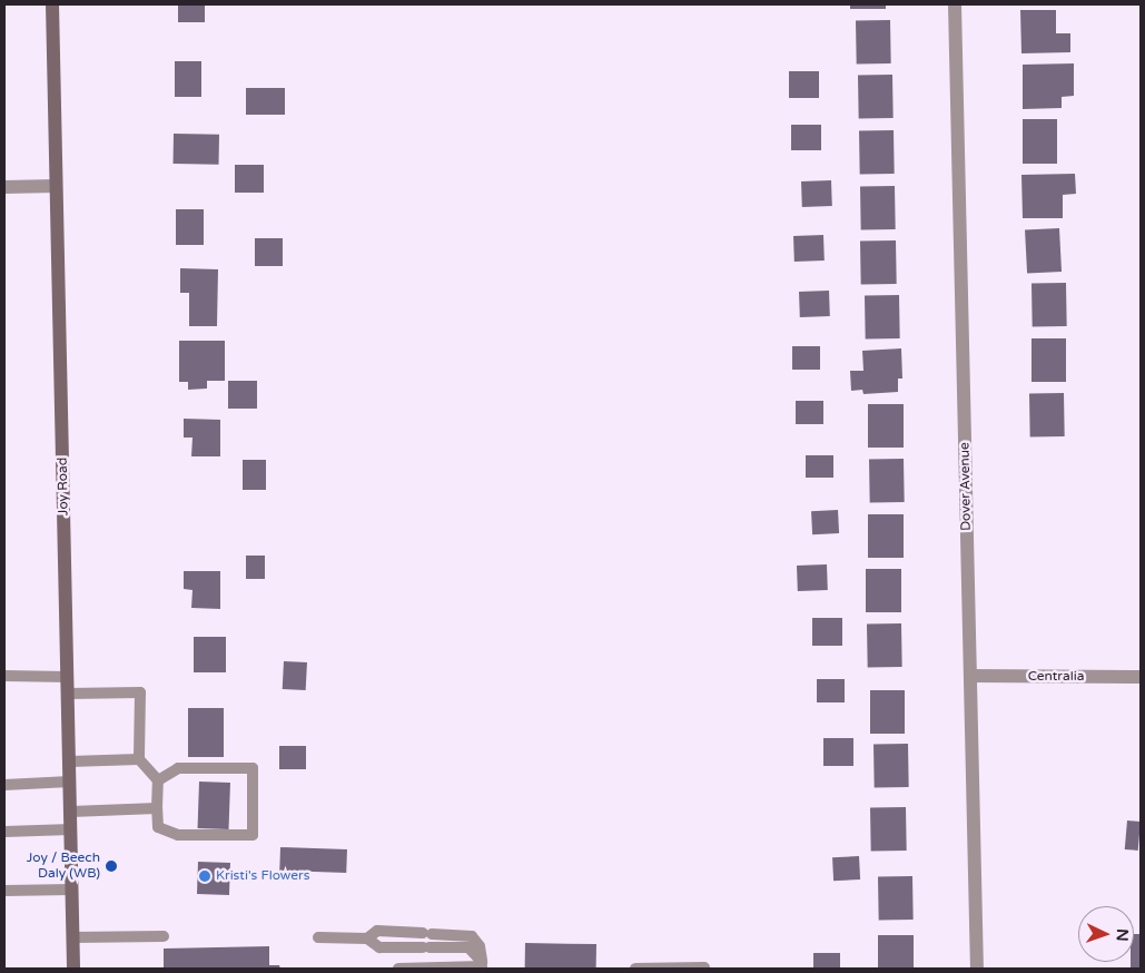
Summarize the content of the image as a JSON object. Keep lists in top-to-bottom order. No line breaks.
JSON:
{"streets":{"main road":["Joy Road"],"street":["Dover Avenue","Centralia"]},"crossings":[["Dover Avenue","Centralia"]],"places":["Joy / Beech Daly (WB)","Kristi's Flowers"],"north":"right"}
